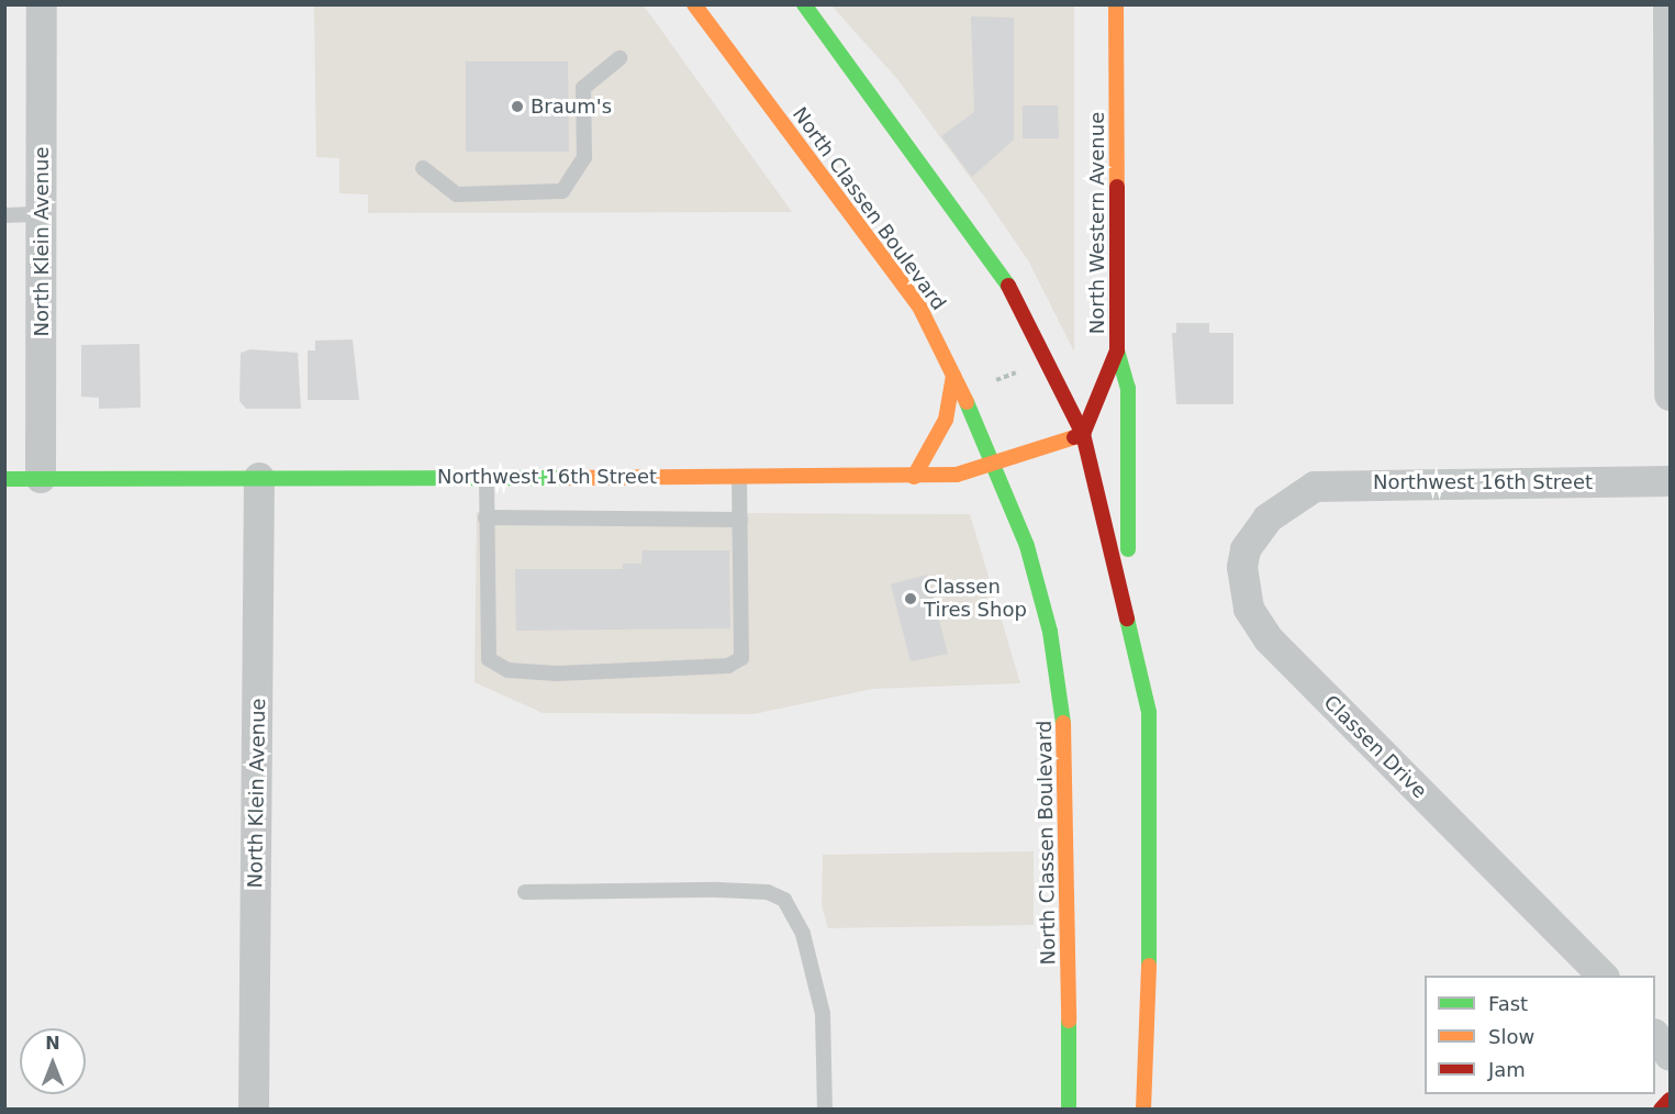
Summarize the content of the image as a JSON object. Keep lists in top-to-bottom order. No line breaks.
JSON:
{"streets":{"main road":["North Classen Boulevard","North Western Avenue","Northwest 16th Street"],"street":["North Klein Avenue","Classen Drive"]},"crossings":[["North Classen Boulevard","Northwest 16th Street"],["North Western Avenue","Northwest 16th Street"],["North Klein Avenue","Northwest 16th Street"],["Northwest 16th Street","Classen Drive"]],"places":["Braum's","Classen Tires Shop"],"legend":["Fast","Slow","Jam"],"north":"top"}
